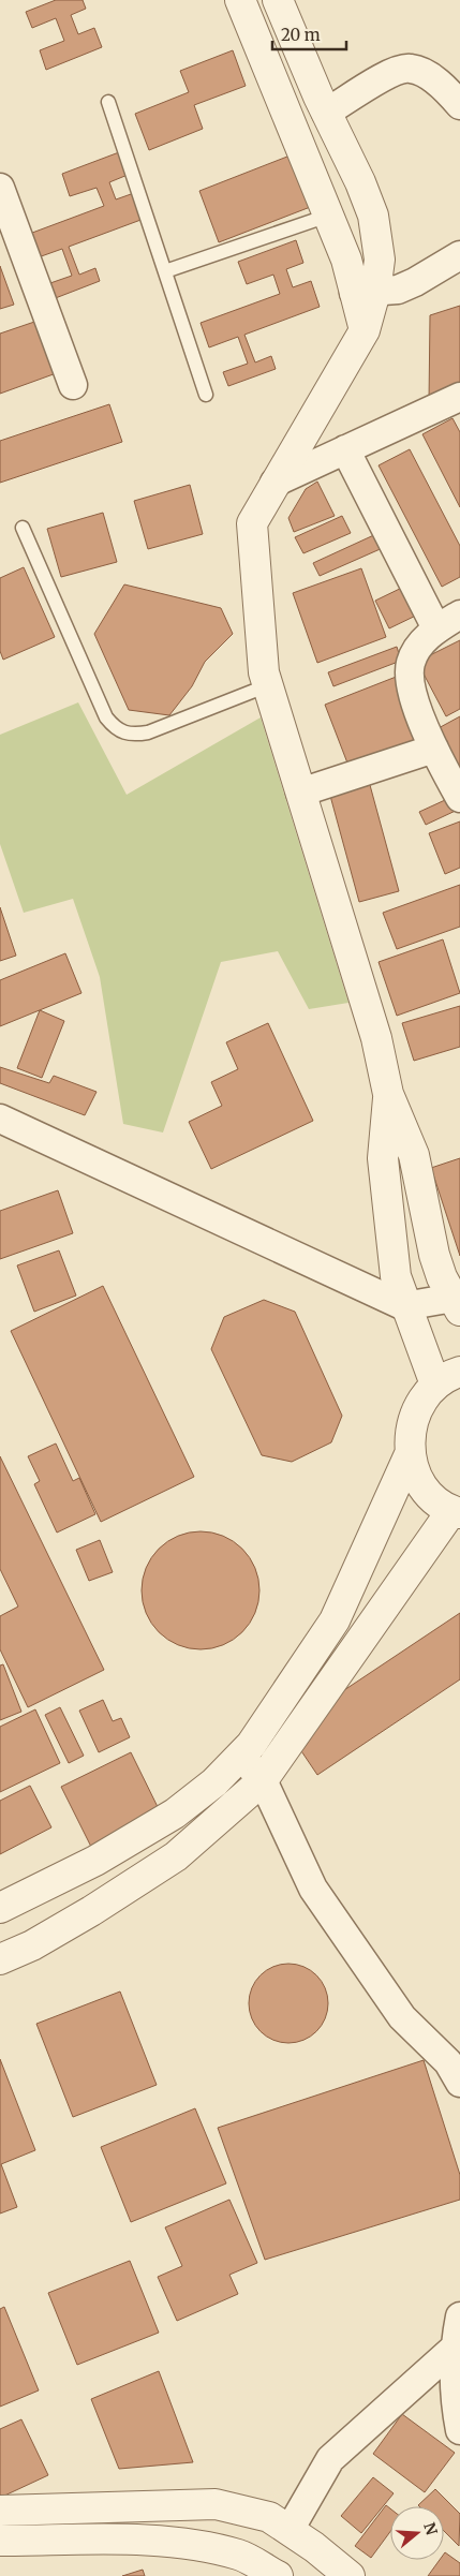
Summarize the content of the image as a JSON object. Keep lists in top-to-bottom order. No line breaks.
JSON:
{"scale_bar":"20 m","north":"right"}
